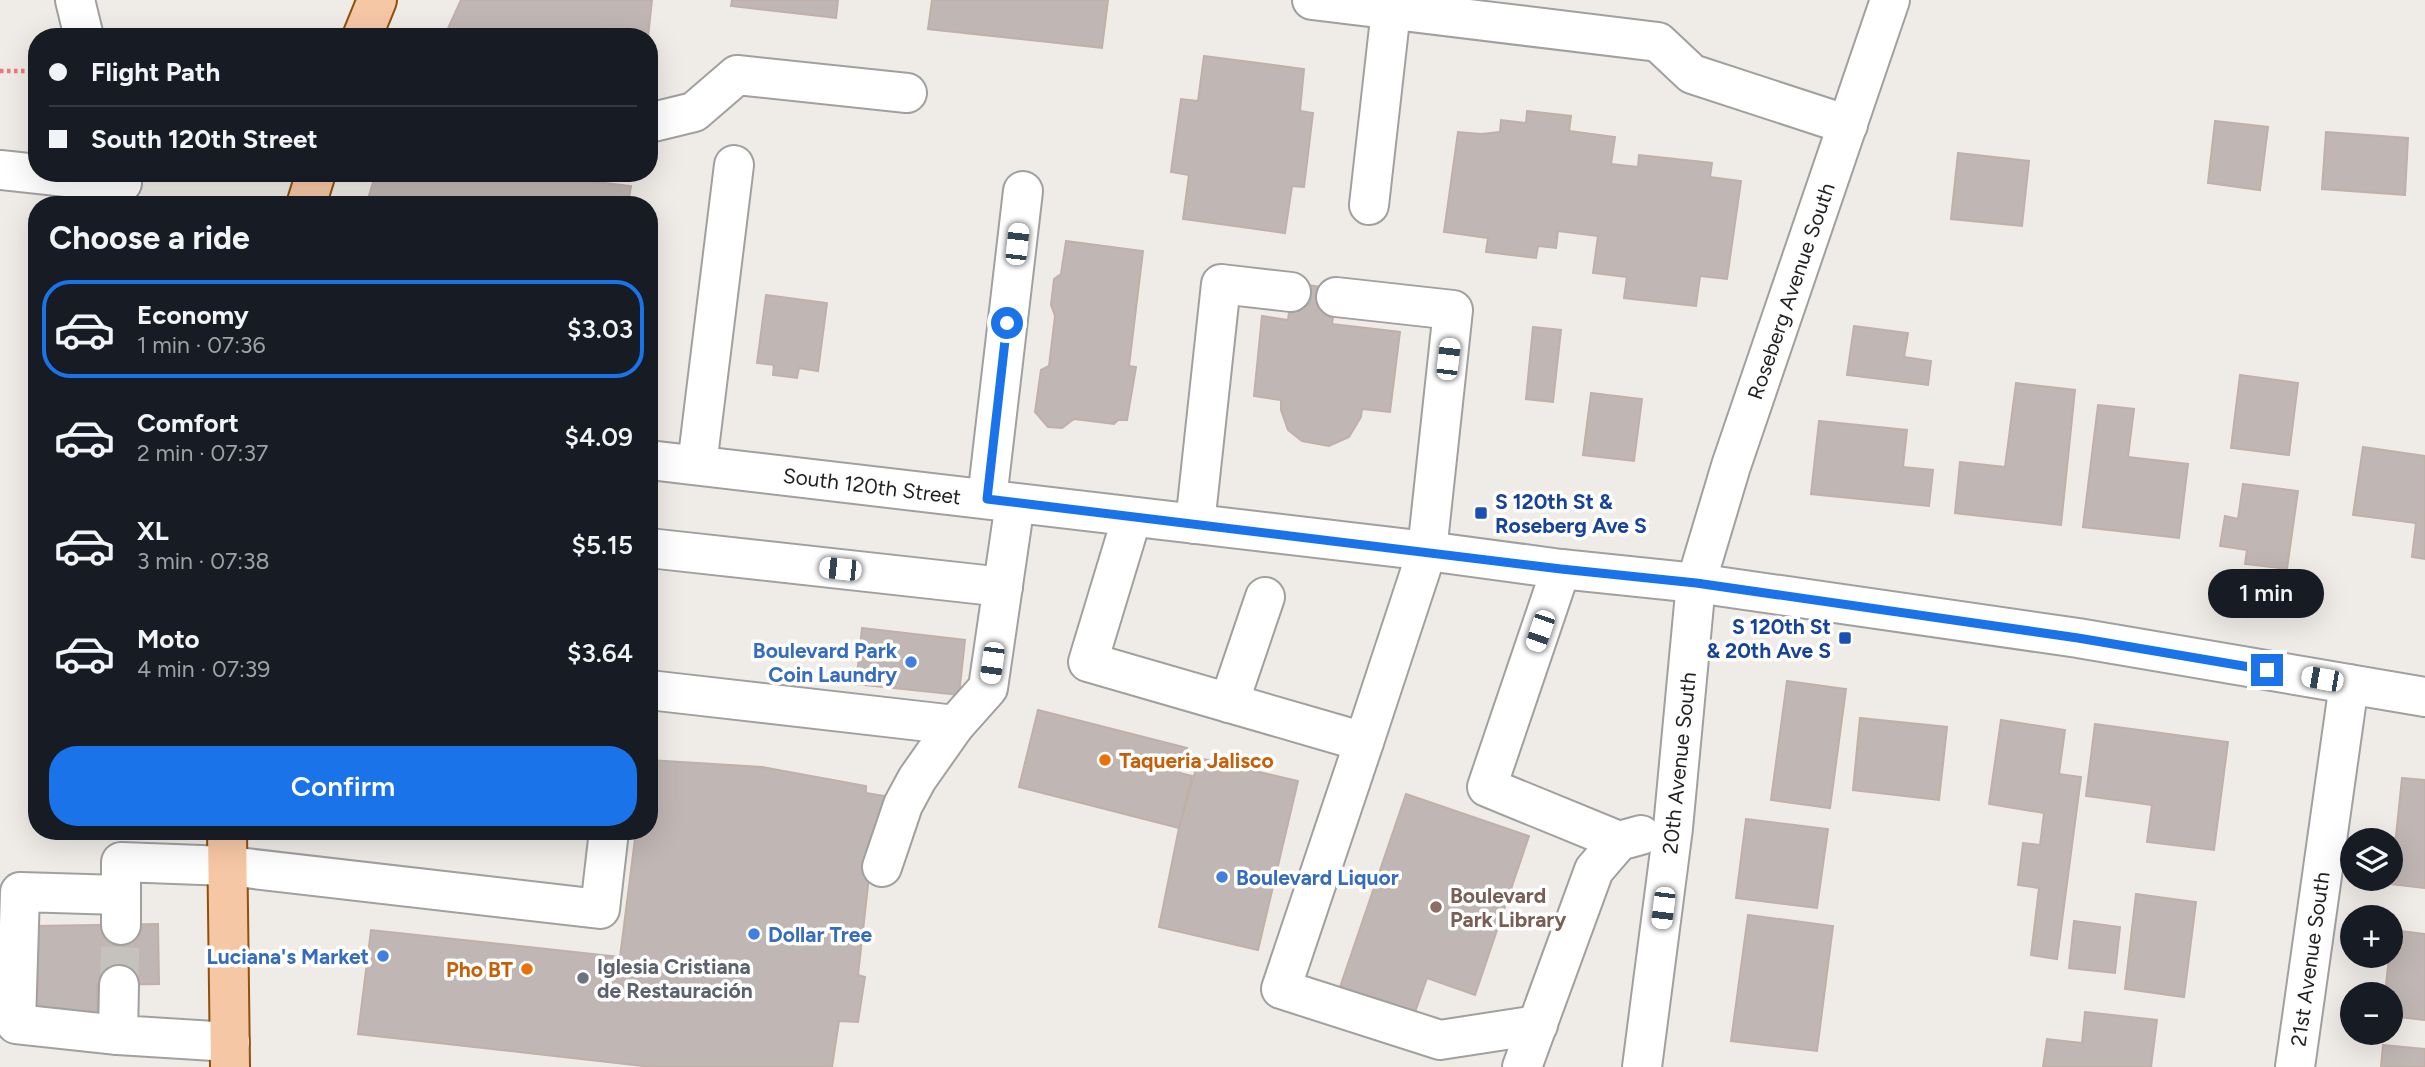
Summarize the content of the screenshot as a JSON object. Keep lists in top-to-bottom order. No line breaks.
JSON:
{"streets":{"street":["Roseberg Avenue South","South 120th Street","20th Avenue South","21st Avenue South"]},"crossings":[["Roseberg Avenue South","South 120th Street"],["Roseberg Avenue South","20th Avenue South"],["South 120th Street","20th Avenue South"],["South 120th Street","21st Avenue South"]],"places":{"transit":["S 120th St & Roseberg Ave S","S 120th St & 20th Ave S"],"other":["Boulevard Park Coin Laundry","Taqueria Jalisco","Boulevard Liquor","Boulevard Park Library","Dollar Tree","Luciana's Market","Pho BT","Iglesia Cristiana de Restauración"]},"page":{"banner":["Flight Path","South 120th Street"],"heading":"Choose a ride","list":[{"name":"Economy","note":"1 min · 07:36","value":"$3.03"},{"name":"Comfort","note":"2 min · 07:37","value":"$4.09"},{"name":"XL","note":"3 min · 07:38","value":"$5.15"},{"name":"Moto","note":"4 min · 07:39","value":"$3.64"}],"bubble":"1 min","buttons":"Confirm","map_buttons":["+","−"]}}
